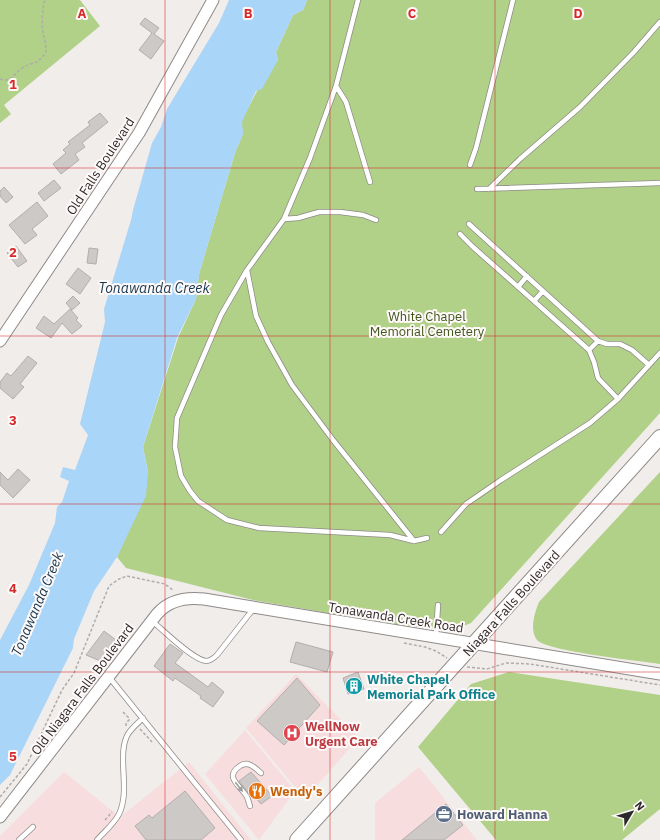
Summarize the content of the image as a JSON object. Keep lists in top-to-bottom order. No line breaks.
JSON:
{"streets":{"main road":["Niagara Falls Boulevard"],"street":["Old Falls Boulevard","Tonawanda Creek Road","Old Niagara Falls Boulevard"]},"crossings":[["Niagara Falls Boulevard","Tonawanda Creek Road"],["Tonawanda Creek Road","Old Niagara Falls Boulevard"]],"water":["Tonawanda Creek"],"parks":["White Chapel Memorial Cemetery"],"places":{"building":["White Chapel Memorial Park Office"],"hospital":["WellNow Urgent Care"],"restaurant":["Wendy's"],"office":["Howard Hanna"]},"north":"top right","grid":{"columns":["A","B","C","D"],"rows":["1","2","3","4","5"]}}
